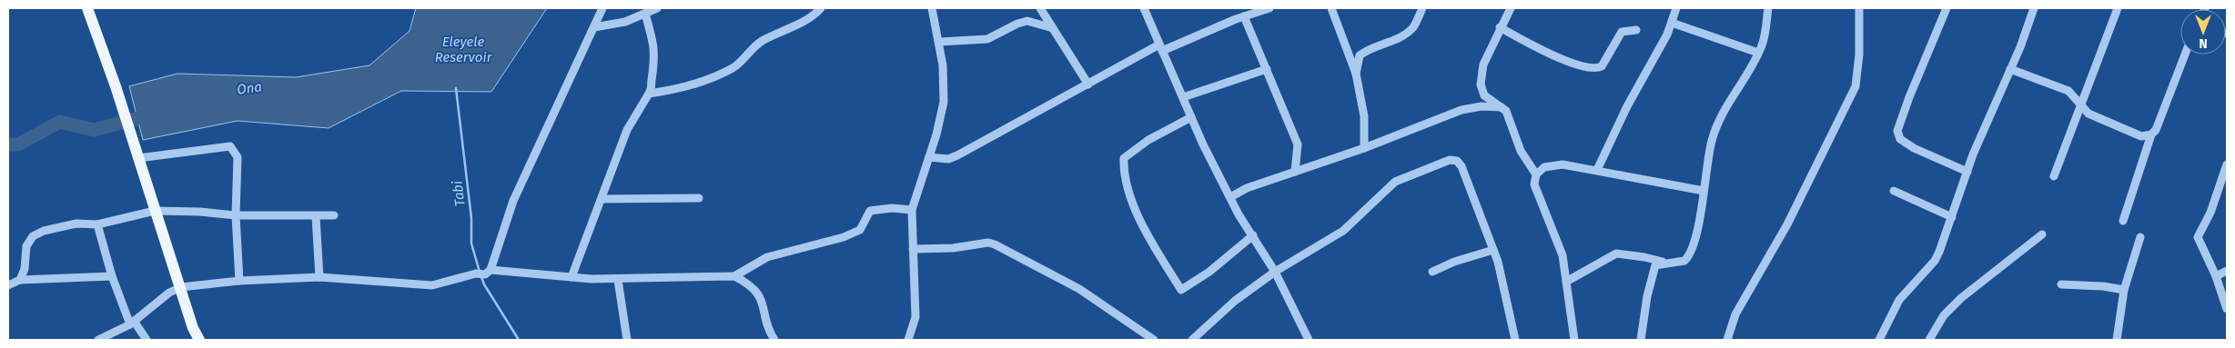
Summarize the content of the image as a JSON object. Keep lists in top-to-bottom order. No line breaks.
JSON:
{"water":["Eleyele Reservoir","Ona","Tabi"],"north":"bottom"}
